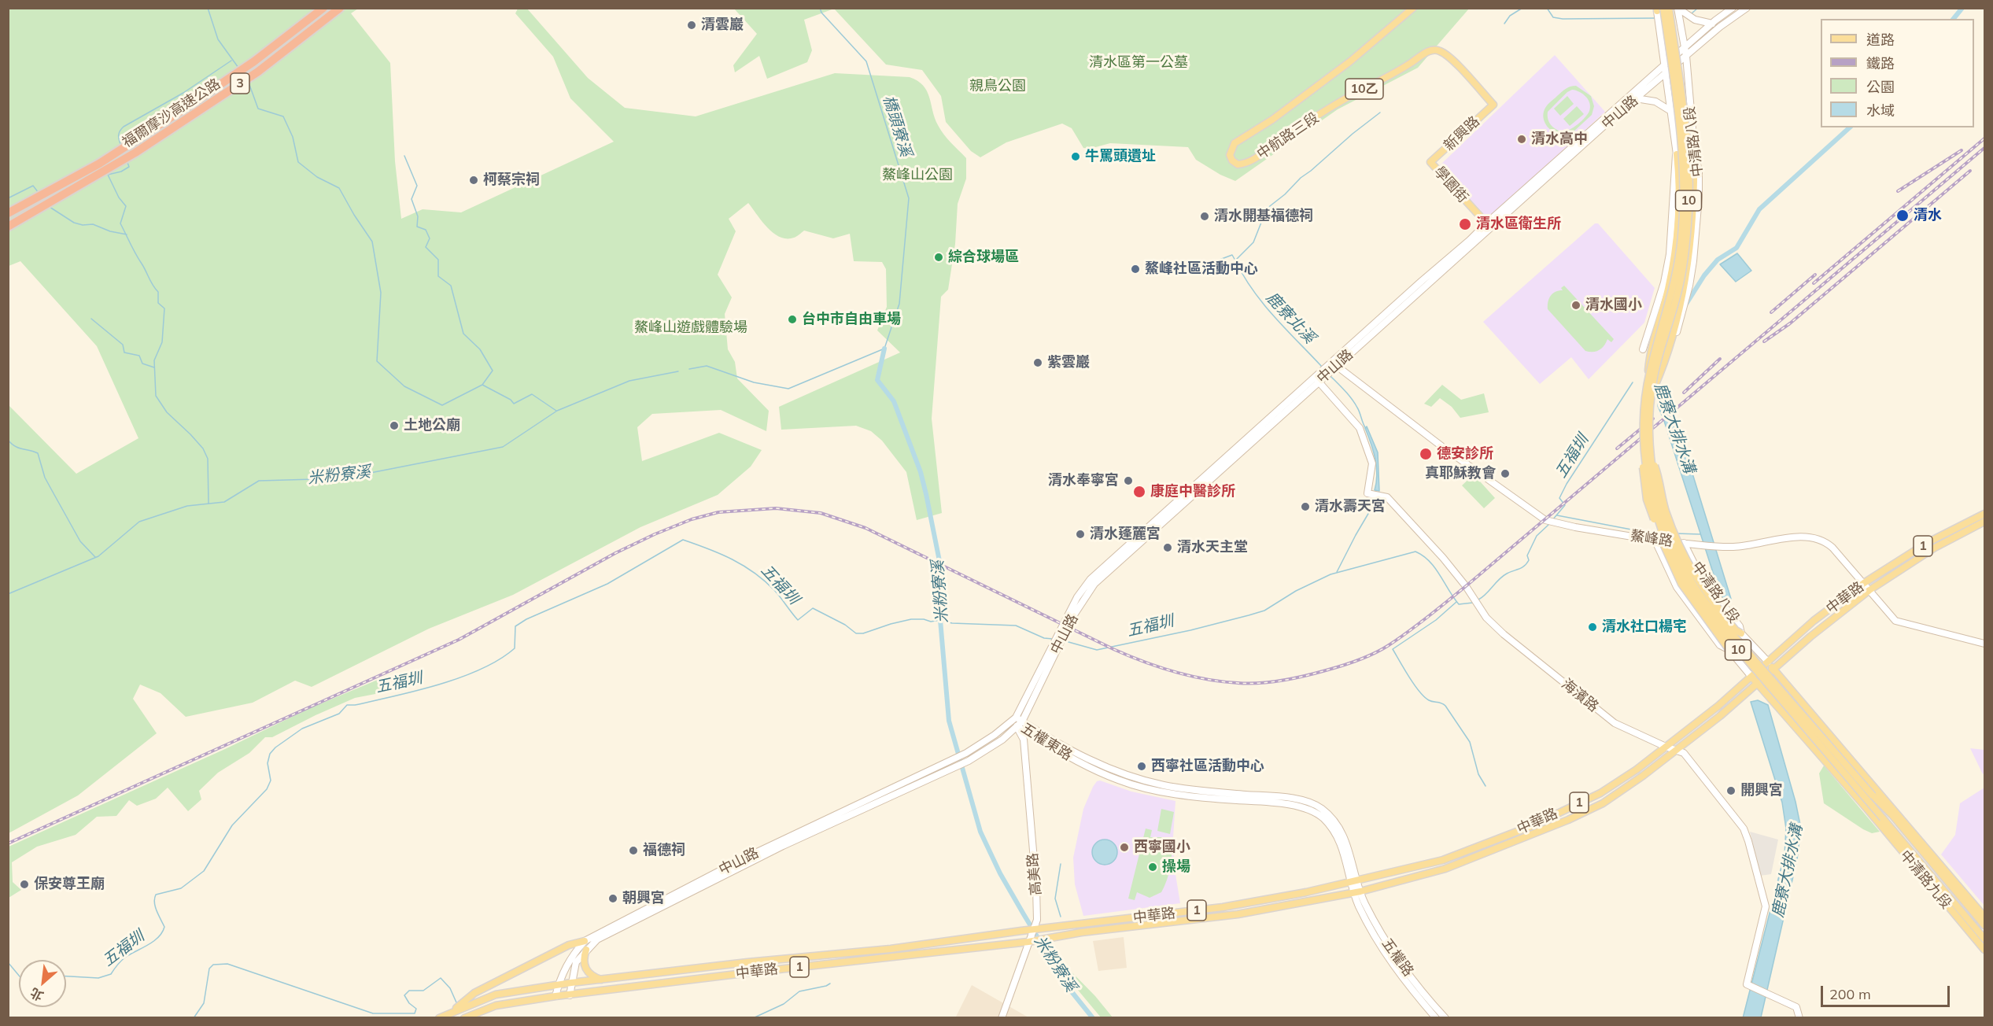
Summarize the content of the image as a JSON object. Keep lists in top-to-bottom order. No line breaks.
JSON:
{"streets":{"highway":["3","福爾摩沙高速公路"],"main road":["10乙","新興路","中航路三段","學園街","10","1","中華路","中清路九段"],"street":["中山路","中清路八段","鰲峰路","海濱路","五權東路","高美路","五權路"]},"crossings":[["中山路","中清路八段"],["中山路","學園街"],["中山路","鰲峰路"],["中山路","1"],["中山路","中華路"],["中山路","海濱路"],["中山路","五權東路"],["中山路","高美路"],["新興路","中航路三段"],["新興路","學園街"],["中清路八段","10"],["中清路八段","鰲峰路"],["中清路八段","中華路"],["中清路八段","中清路九段"],["10","中清路九段"],["鰲峰路","中華路"],["1","中華路"],["中華路","海濱路"],["中華路","五權東路"],["中華路","高美路"],["中華路","中清路九段"],["中華路","五權路"],["五權東路","高美路"],["五權東路","五權路"]],"water":["橋頭寮溪","鹿寮北溪","鹿寮大排水溝","五福圳","米粉寮溪"],"parks":["清水區第一公墓","親鳥公園","鰲峰山公園","鰲峰山遊戲體驗場"],"places":["清雲巖","清水高中","牛罵頭遺址","柯蔡宗祠","清水","清水開基福德祠","清水區衛生所","綜合球場區","鰲峰社區活動中心","清水國小","台中市自由車場","紫雲巖","土地公廟","德安診所","真耶穌教會","清水奉寧宮","康庭中醫診所","清水壽天宮","清水蓬麓宮","清水天主堂","清水社口楊宅","西寧社區活動中心","開興宮","西寧國小","福德祠","操場","保安尊王廟","朝興宮"],"legend":["道路","鐵路","公園","水域"],"scale_bar":"200 m","north":"bottom left"}
